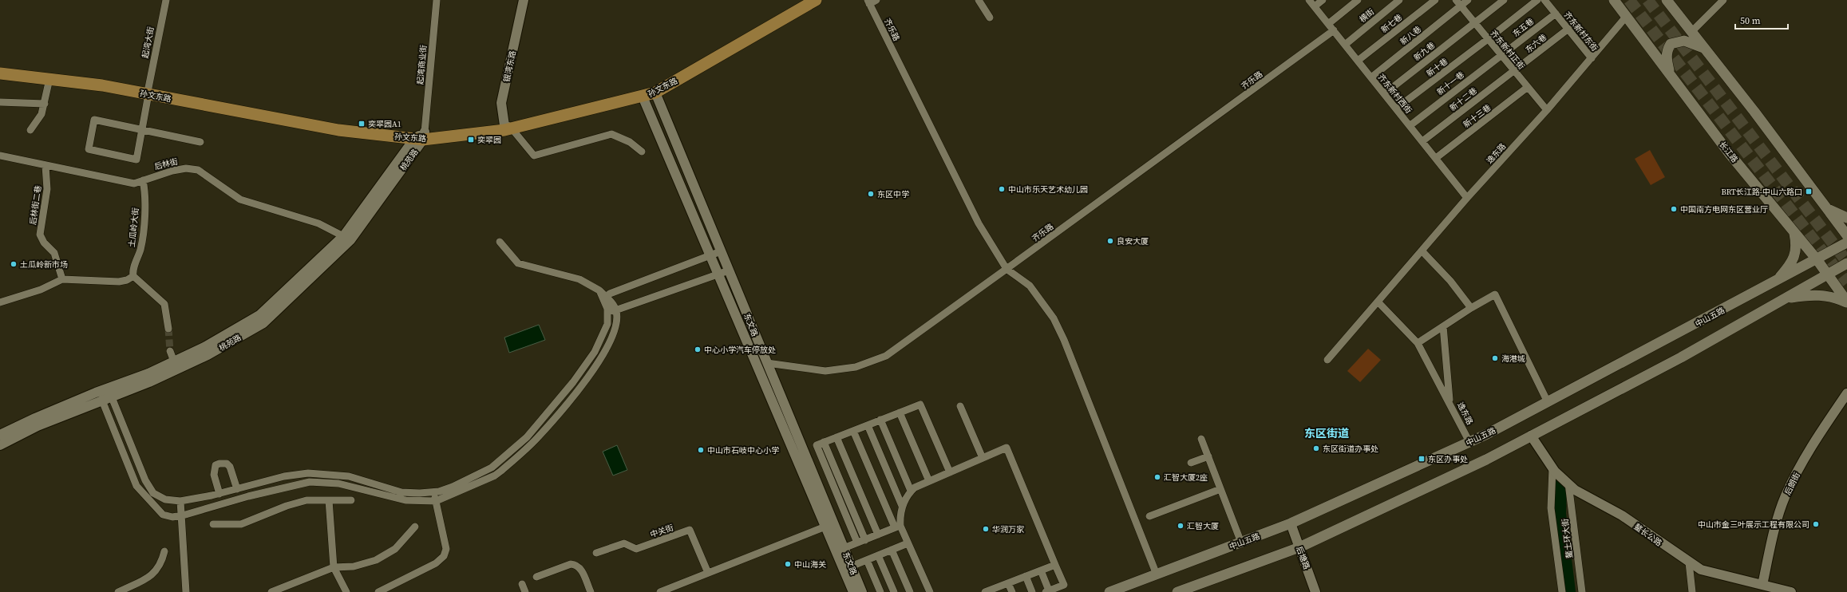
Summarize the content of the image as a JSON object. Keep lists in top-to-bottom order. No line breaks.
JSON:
{"streets":{"main road":["孙文东路","长江路","中山五路"],"street":["横街","新七巷","东五巷","齐乐路","齐东新村东街","新八巷","起湾大街","东六巷","齐东新村正街","新九巷","起湾商业街","银湾东路","新十巷","新十一巷","齐东新村西街","新十二巷","新十三巷","逸东路","桃苑路","后林街","后林街二巷","土瓜岭大街","东文路","后朗街","中关街","鳌长公路","鳌土环大街","后塘路"]},"crossings":[["横街","齐东新村西街"],["新七巷","齐东新村西街"],["东五巷","齐东新村东街"],["东五巷","齐东新村正街"],["东五巷","新十一巷"],["齐乐路","齐东新村西街"],["齐东新村东街","东六巷"],["齐东新村东街","逸东路"],["新八巷","齐东新村正街"],["新八巷","齐东新村西街"],["起湾大街","孙文东路"],["东六巷","齐东新村正街"],["东六巷","新十二巷"],["齐东新村正街","新九巷"],["齐东新村正街","新十巷"],["齐东新村正街","新十一巷"],["齐东新村正街","新十二巷"],["齐东新村正街","新十三巷"],["齐东新村正街","逸东路"],["新九巷","齐东新村西街"],["起湾商业街","孙文东路"],["起湾商业街","桃苑路"],["银湾东路","孙文东路"],["新十巷","齐东新村西街"],["新十一巷","齐东新村西街"],["孙文东路","桃苑路"],["孙文东路","东文路"],["齐东新村西街","新十二巷"],["齐东新村西街","新十三巷"],["齐东新村西街","逸东路"],["长江路","逸东路"],["长江路","中山五路"],["逸东路","中山五路"],["桃苑路","后林街"],["后林街","后林街二巷"],["后林街","土瓜岭大街"],["中山五路","后塘路"],["后朗街","鳌长公路"],["鳌长公路","鳌土环大街"]],"districts":["东区街道"],"places":{"transit":["奕翠园A1","奕翠园","BRT长江路-中山六路口","东区办事处"],"other":["中山市乐天艺术幼儿园","东区中学","中国南方电网东区营业厅","良安大厦","土瓜岭新市场","中心小学汽车停放处","海港城","东区街道办事处","中山市石岐中心小学","汇智大厦2座","中山市金三叶展示工程有限公司","汇智大厦","华润万家","中山海关"]},"scale_bar":"50 m"}
